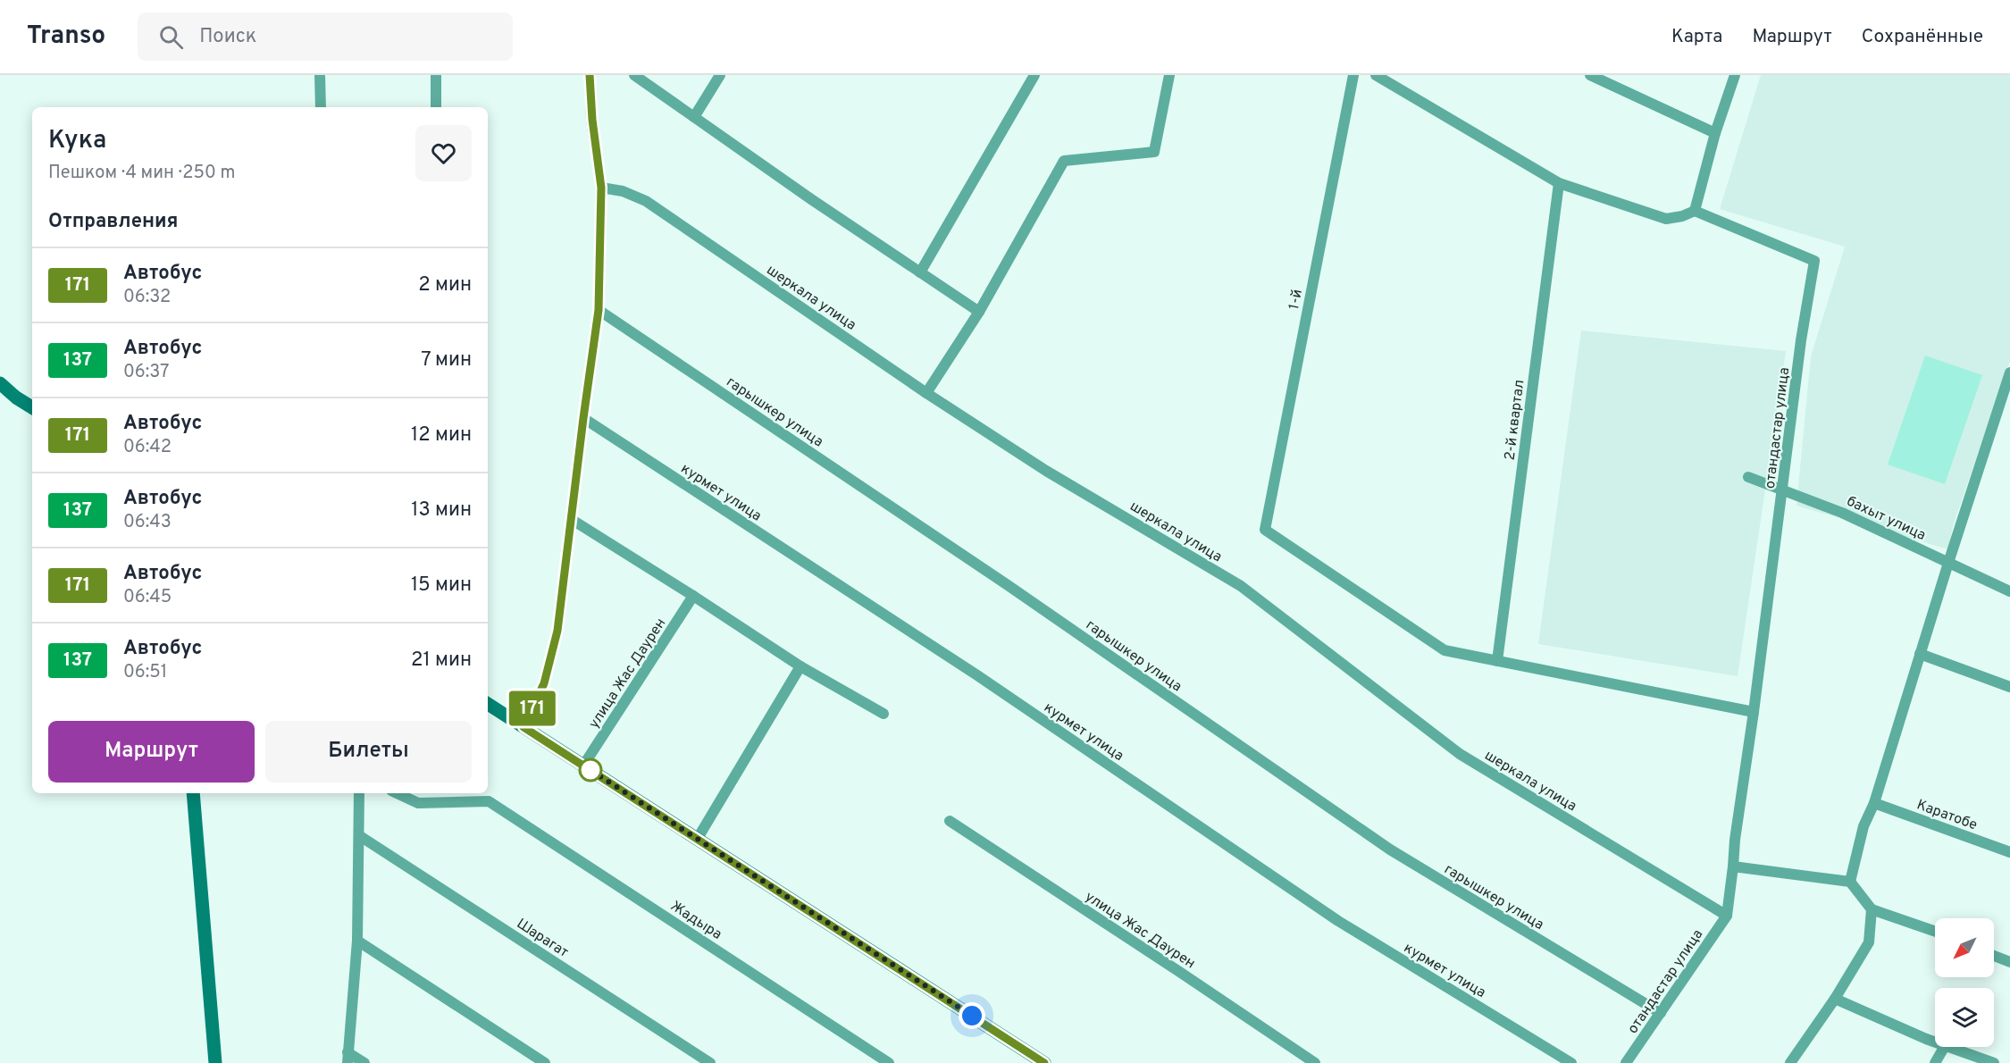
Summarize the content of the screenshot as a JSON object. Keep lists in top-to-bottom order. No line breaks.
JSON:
{"streets":{"street":["шеркала улица","1-й","гарышкер улица","2-й квартал","отандастар улица","курмет улица","бахыт улица","улица Жас Даурен","Каратобе","Жадыра","Шарагат"]},"crossings":[["шеркала улица","отандастар улица"],["1-й","2-й квартал"],["гарышкер улица","отандастар улица"],["отандастар улица","бахыт улица"]],"lines":["bus line 171"],"north":"bottom left","page":{"header":"Transo","search":"Поиск","nav":["Карта","Маршрут","Сохранённые"],"on_map":"171","heading":[["Кука","Пешком · 4 мин · 250 m"],"Отправления"],"list":[{"mark":"171","name":"Автобус","note":"06:32","value":"2 мин"},{"mark":"137","name":"Автобус","note":"06:37","value":"7 мин"},{"mark":"171","name":"Автобус","note":"06:42","value":"12 мин"},{"mark":"137","name":"Автобус","note":"06:43","value":"13 мин"},{"mark":"171","name":"Автобус","note":"06:45","value":"15 мин"},{"mark":"137","name":"Автобус","note":"06:51","value":"21 мин"}],"buttons":["Маршрут","Билеты"]}}
